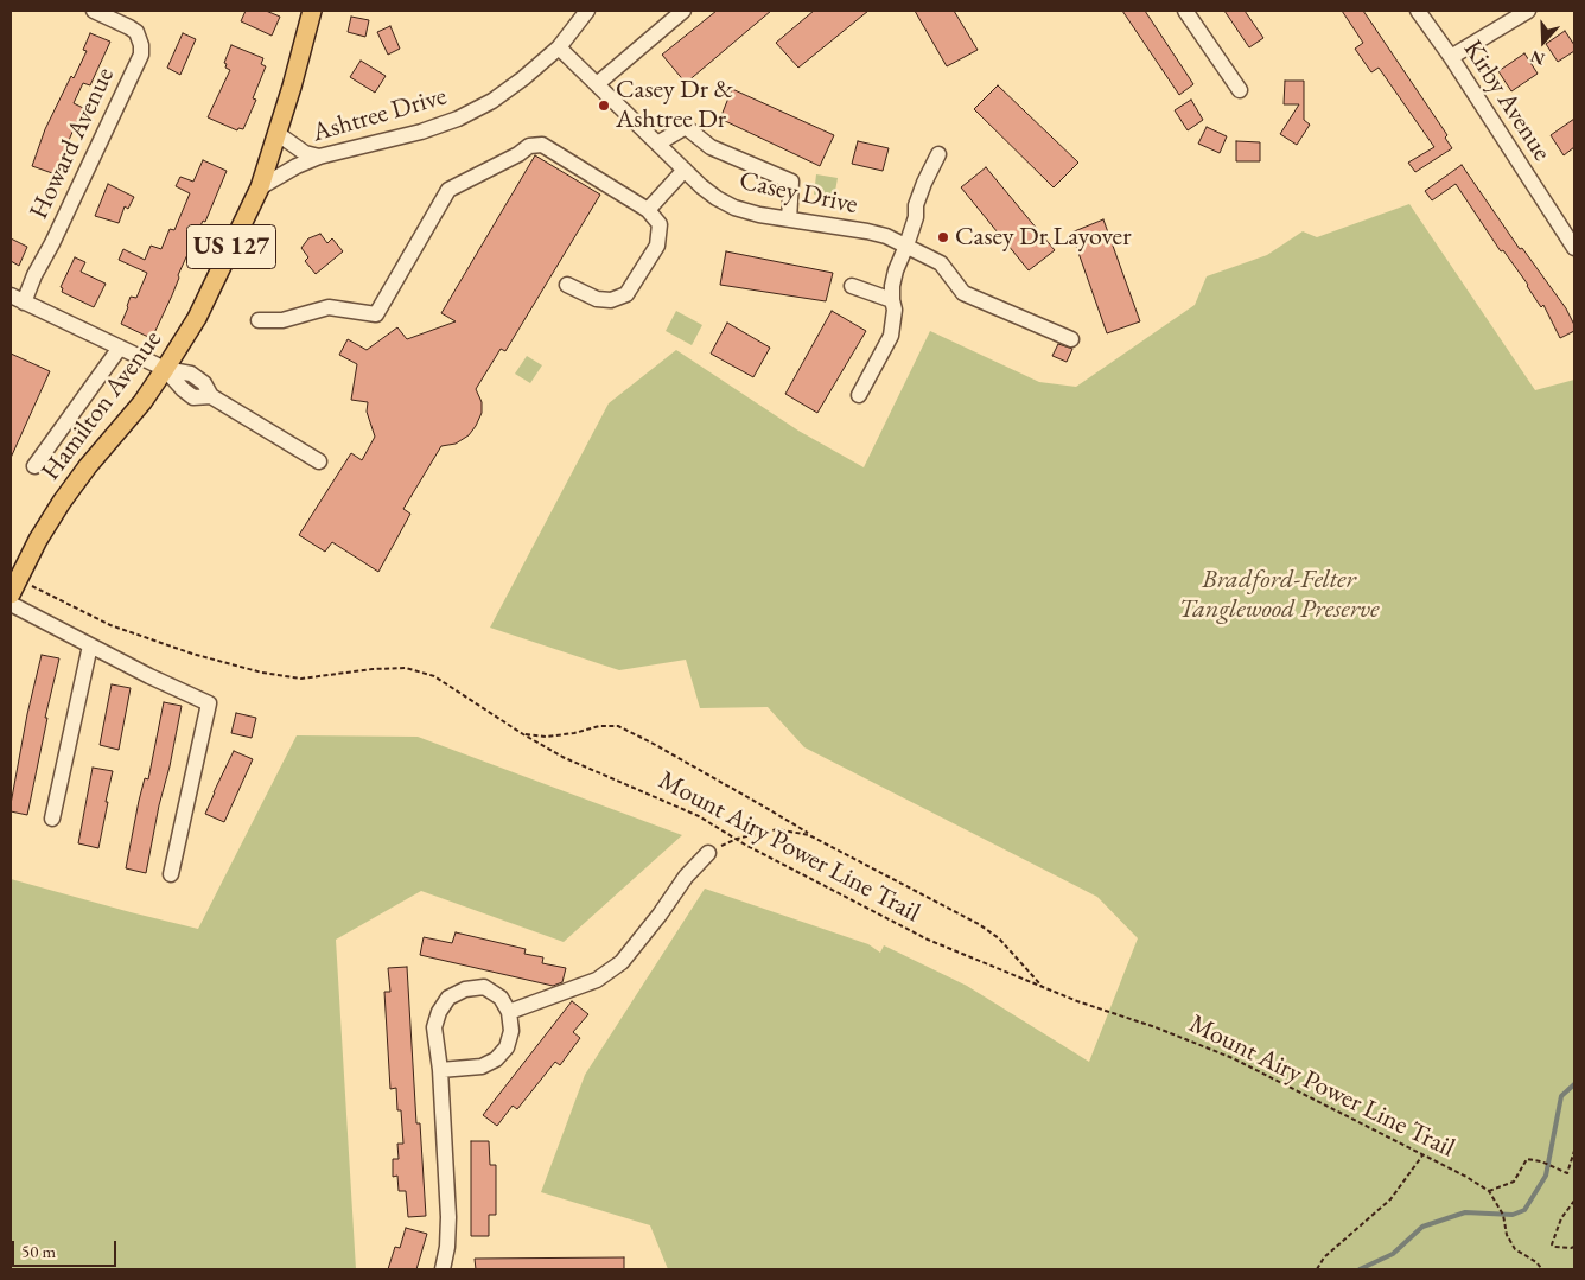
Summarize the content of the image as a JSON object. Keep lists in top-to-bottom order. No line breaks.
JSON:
{"streets":{"main road":["US 127","Hamilton Avenue"],"street":["Kirby Avenue","Ashtree Drive","Howard Avenue","Casey Drive"],"path":["Mount Airy Power Line Trail"]},"crossings":[["Ashtree Drive","Casey Drive"],["Ashtree Drive","Hamilton Avenue"],["Hamilton Avenue","Mount Airy Power Line Trail"]],"parks":["Bradford-Felter Tanglewood Preserve"],"places":["Casey Dr & Ashtree Dr","Casey Dr Layover"],"scale_bar":"50 m","north":"bottom"}
